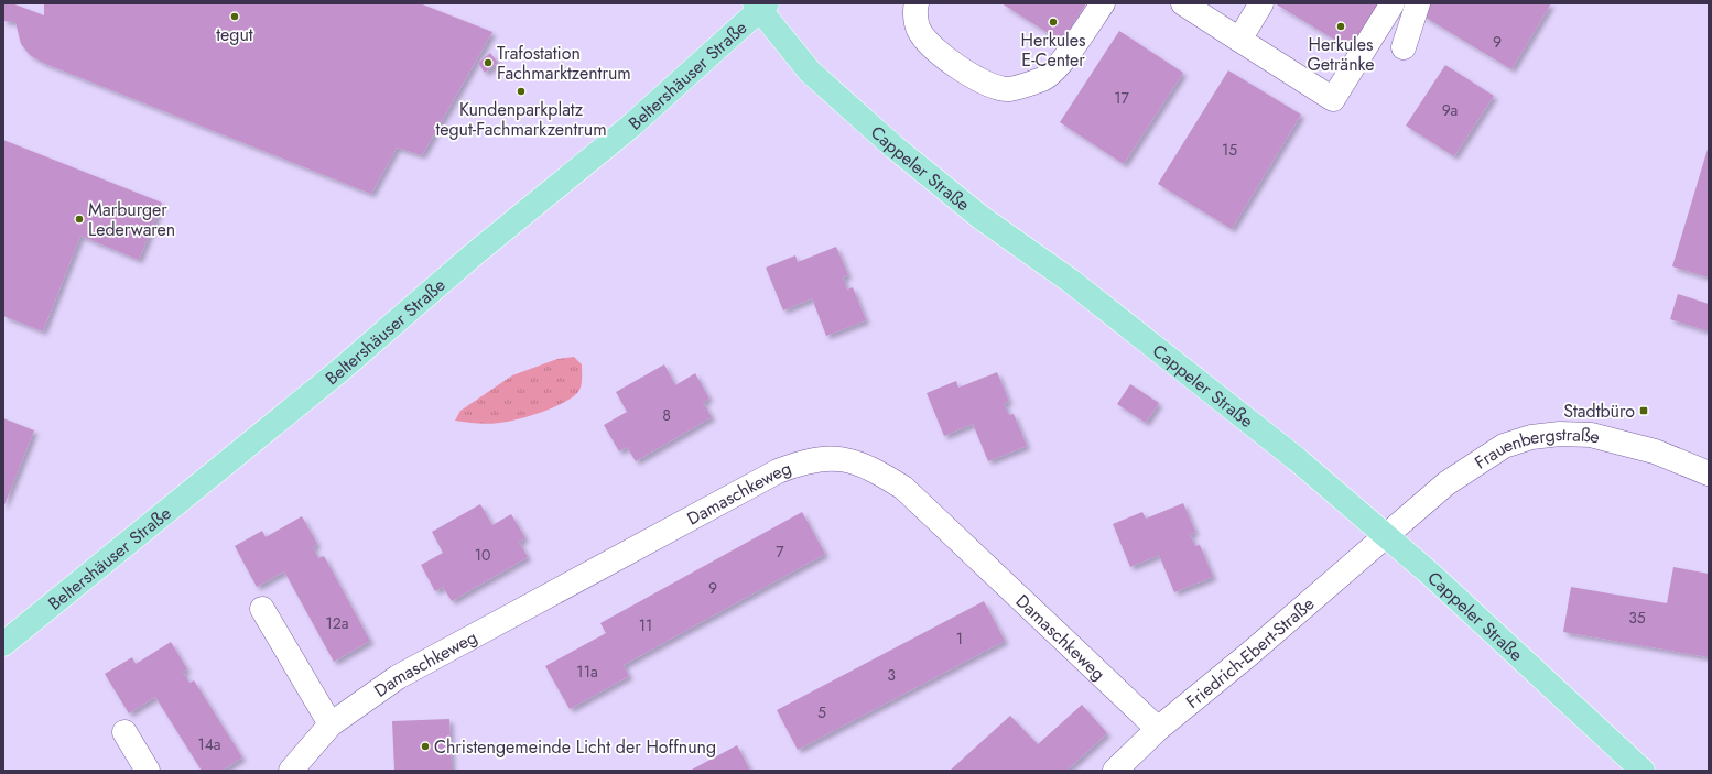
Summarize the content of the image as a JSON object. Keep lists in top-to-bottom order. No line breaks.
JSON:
{"streets":{"main road":["Beltershäuser Straße","Cappeler Straße"],"street":["Frauenbergstraße","Damaschkeweg","Friedrich-Ebert-Straße"]},"crossings":[["Beltershäuser Straße","Cappeler Straße"],["Cappeler Straße","Frauenbergstraße"],["Cappeler Straße","Friedrich-Ebert-Straße"],["Frauenbergstraße","Friedrich-Ebert-Straße"],["Damaschkeweg","Friedrich-Ebert-Straße"]],"places":{"other":["tegut","Herkules E-Center","Herkules Getränke","Trafostation Fachmarktzentrum","Kundenparkplatz tegut-Fachmarkzentrum","Marburger Lederwaren","Christengemeinde Licht der Hoffnung"],"transit":["Stadtbüro"]},"house_numbers":["9","17","9a","15","8","7","10","9","35","12a","11","1","11a","3","5","14a"]}
